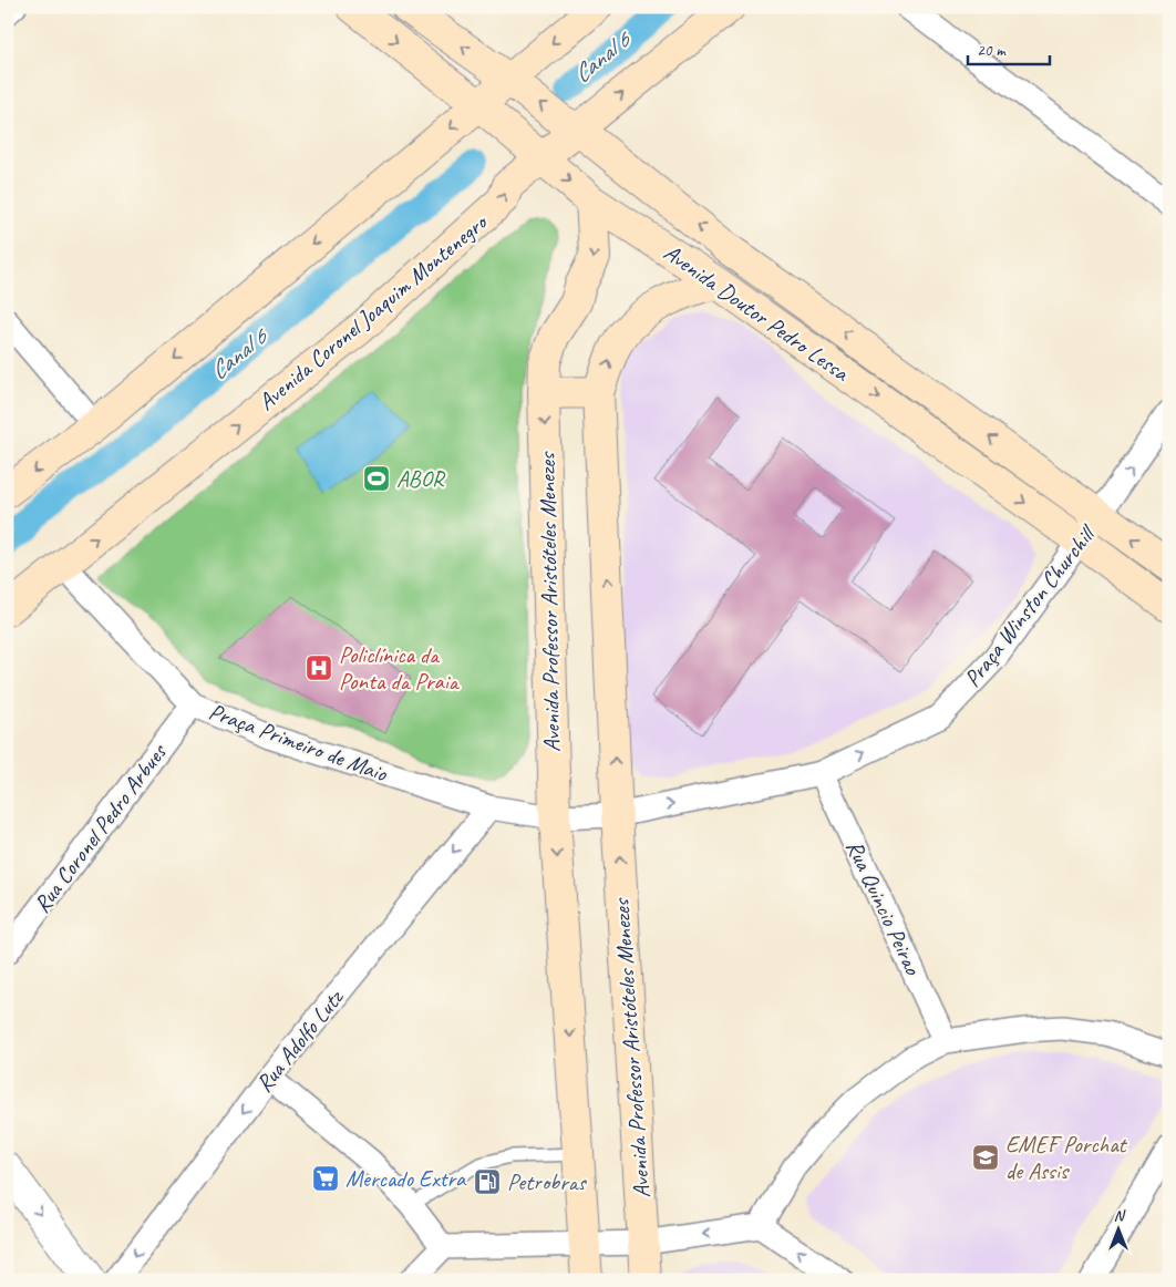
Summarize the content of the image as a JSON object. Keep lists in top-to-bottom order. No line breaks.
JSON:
{"streets":{"main road":["Avenida Coronel Joaquim Montenegro","Avenida Doutor Pedro Lessa","Avenida Professor Aristóteles Menezes"],"street":["Praça Winston Churchill","Praça Primeiro de Maio","Rua Coronel Pedro Arbues","Rua Quincio Peirao","Rua Adolfo Lutz"]},"crossings":[["Avenida Coronel Joaquim Montenegro","Avenida Doutor Pedro Lessa"],["Avenida Coronel Joaquim Montenegro","Praça Primeiro de Maio"],["Avenida Doutor Pedro Lessa","Avenida Professor Aristóteles Menezes"],["Avenida Doutor Pedro Lessa","Praça Winston Churchill"],["Avenida Professor Aristóteles Menezes","Praça Winston Churchill"],["Avenida Professor Aristóteles Menezes","Praça Primeiro de Maio"],["Praça Winston Churchill","Praça Primeiro de Maio"],["Praça Winston Churchill","Rua Quincio Peirao"],["Praça Primeiro de Maio","Rua Coronel Pedro Arbues"],["Praça Primeiro de Maio","Rua Adolfo Lutz"]],"one_way":["Praça Winston Churchill","Rua Adolfo Lutz"],"water":["Canal 6"],"places":{"sports":["ABOR"],"hospital":["Policlínica da Ponta da Praia"],"school or university":["EMEF Porchat de Assis"],"supermarket":["Mercado Extra"],"fuel station":["Petrobras"]},"scale_bar":"20 m","north":"top"}
